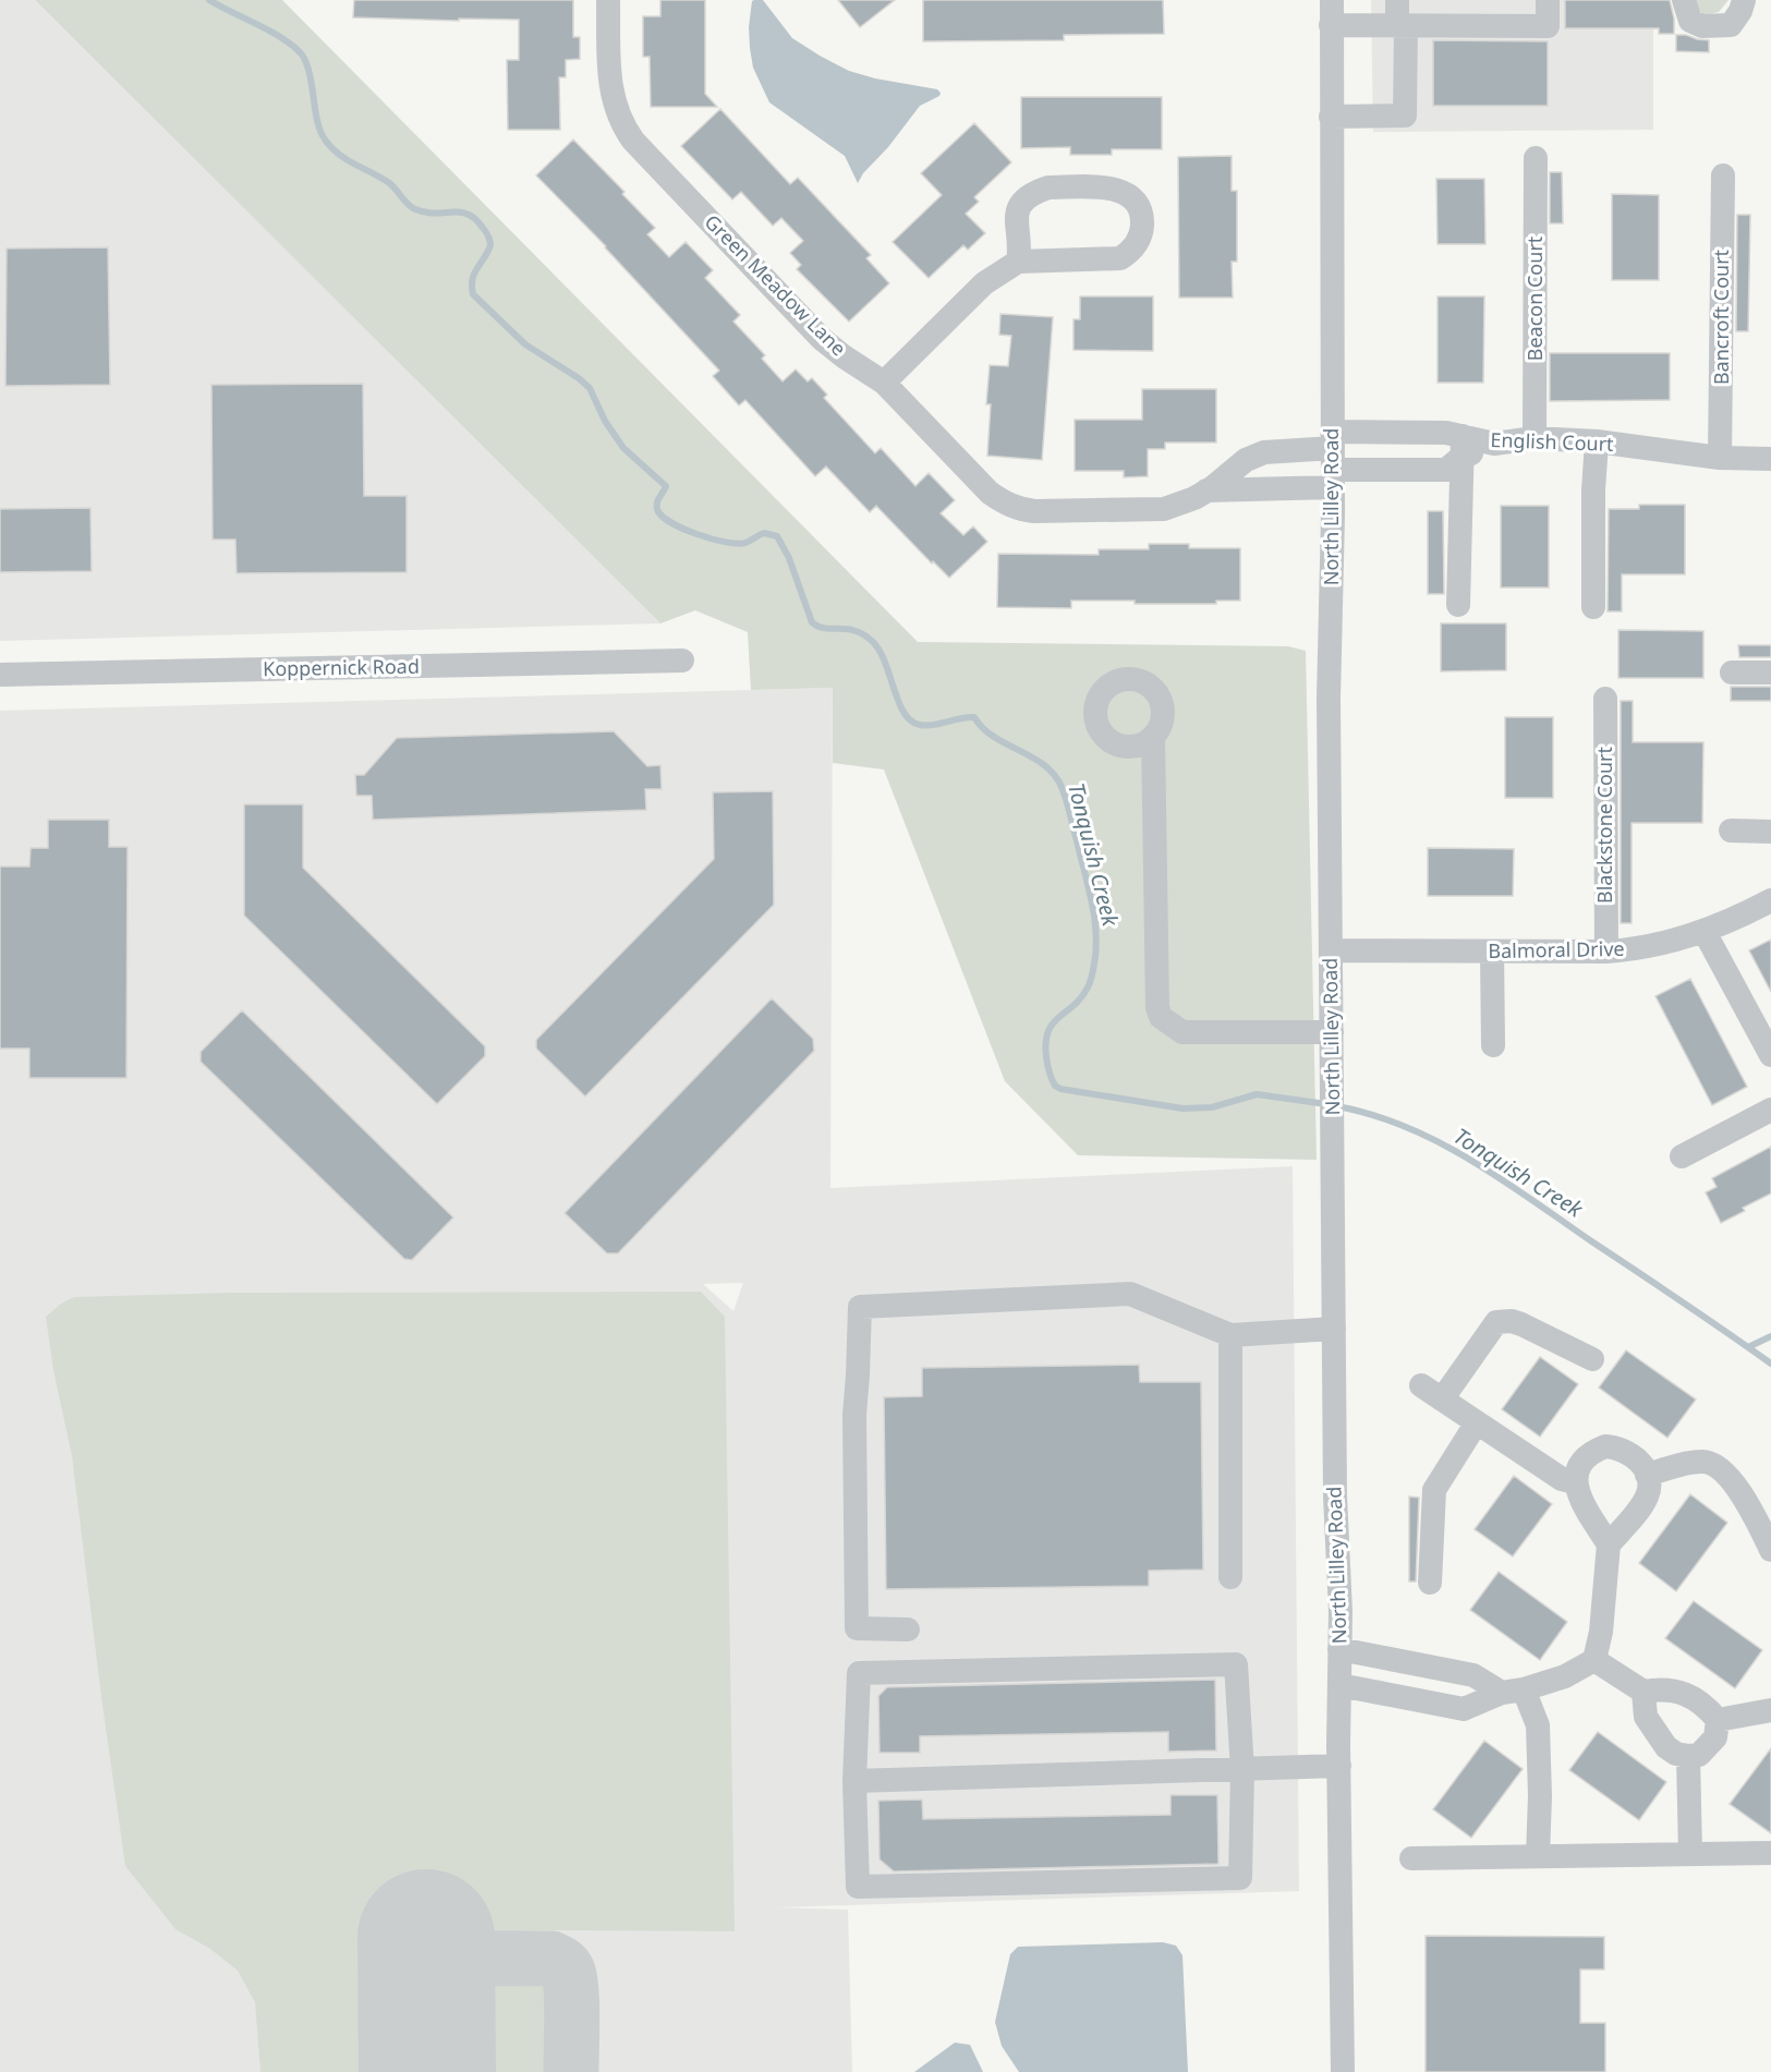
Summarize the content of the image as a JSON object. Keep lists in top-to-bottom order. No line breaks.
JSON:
{"streets":{"street":["Green Meadow Lane","Beacon Court","Bancroft Court","English Court","North Lilley Road","Koppernick Road","Blackstone Court","Balmoral Drive"]},"crossings":[["Green Meadow Lane","English Court"],["Green Meadow Lane","North Lilley Road"],["Beacon Court","English Court"],["Bancroft Court","English Court"],["English Court","North Lilley Road"],["North Lilley Road","Balmoral Drive"],["Blackstone Court","Balmoral Drive"]],"water":["Tonquish Creek"]}
